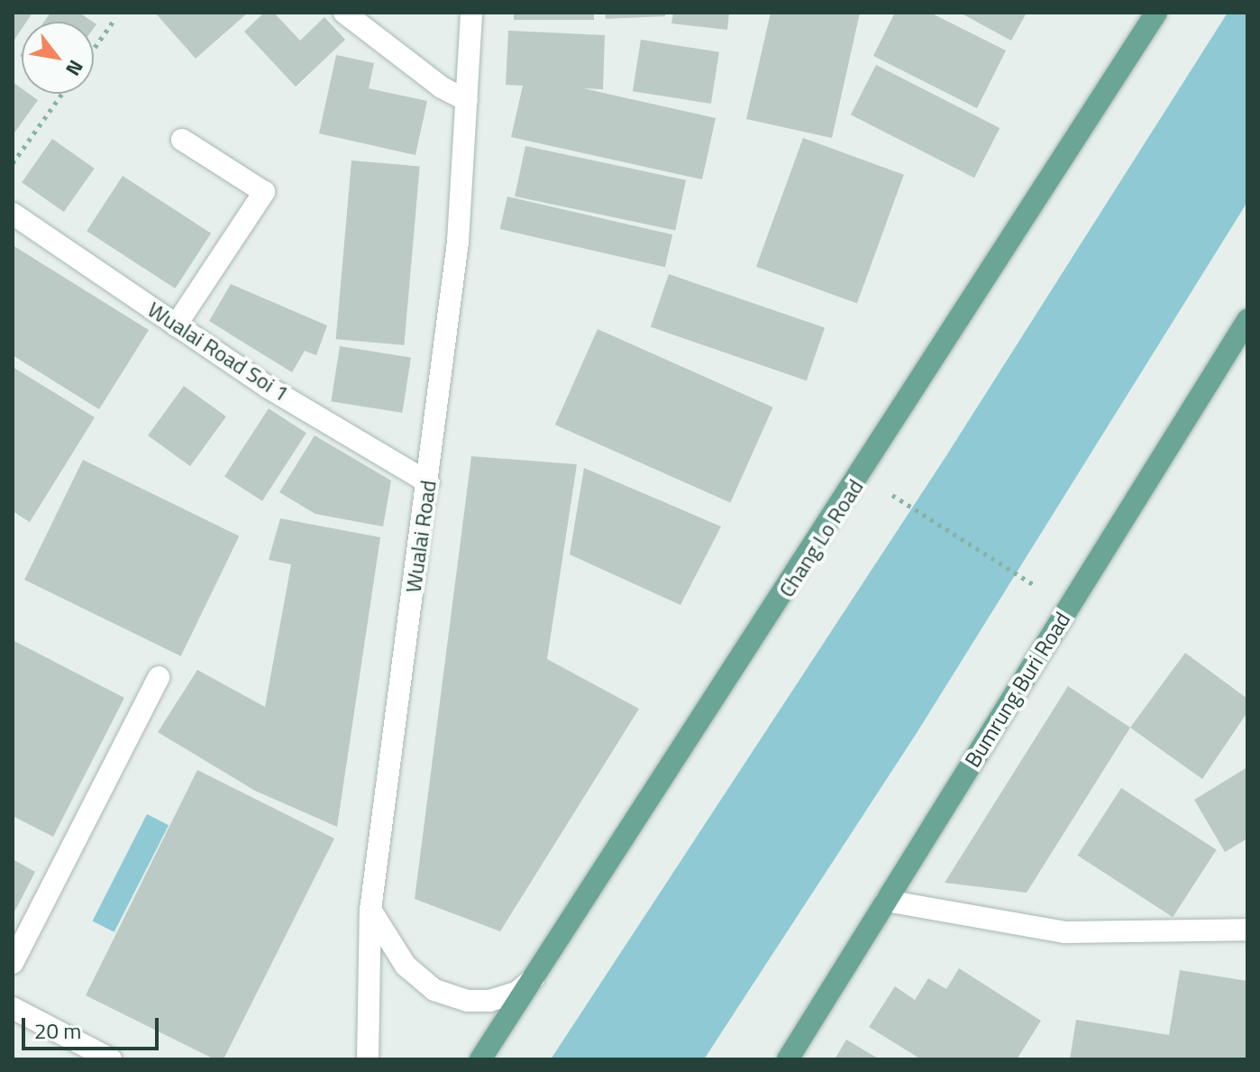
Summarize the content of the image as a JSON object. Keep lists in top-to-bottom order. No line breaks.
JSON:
{"streets":{"main road":["Chang Lo Road","Bumrung Buri Road"],"street":["Wualai Road Soi 1","Wualai Road"]},"crossings":[["Wualai Road Soi 1","Wualai Road"]],"scale_bar":"20 m","north":"bottom right"}
